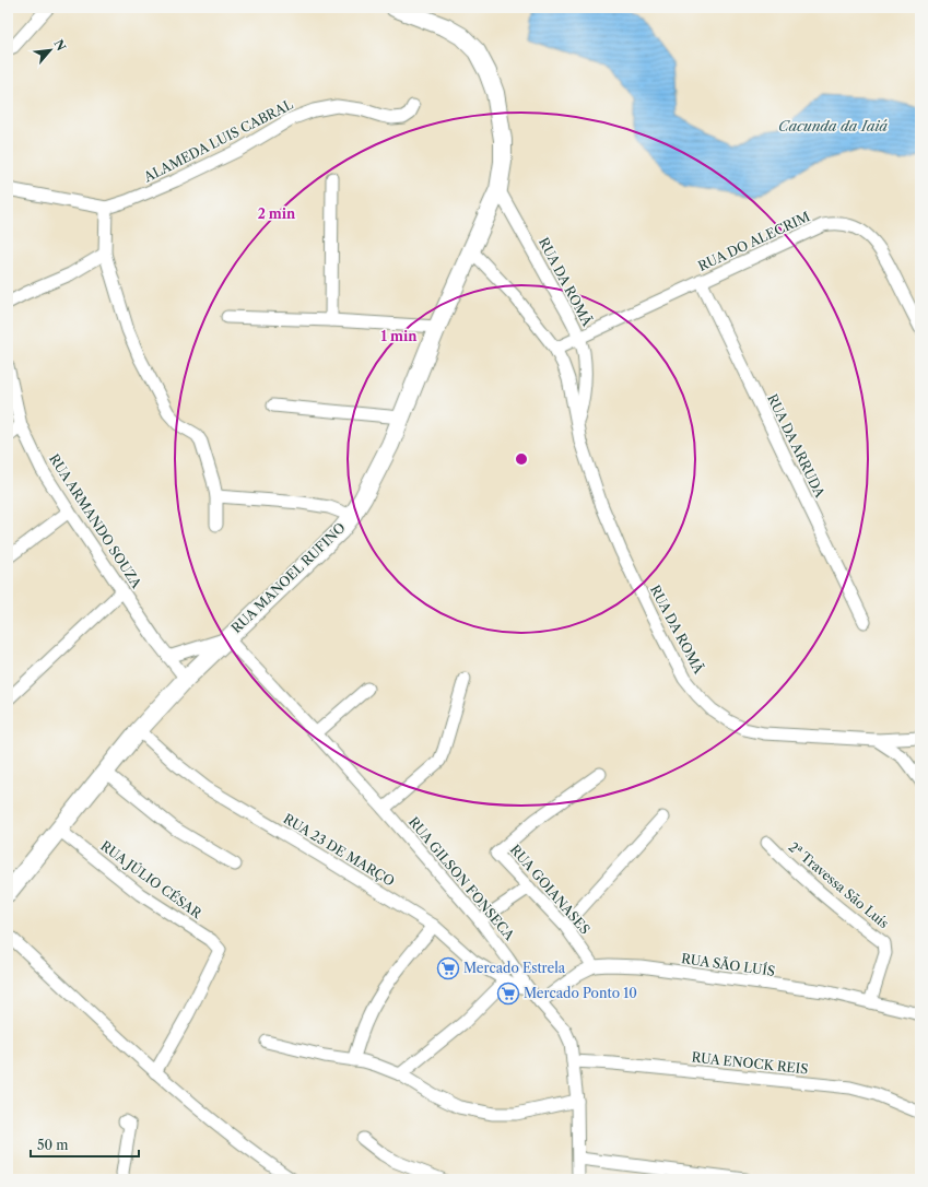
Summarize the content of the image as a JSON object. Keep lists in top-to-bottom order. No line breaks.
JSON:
{"streets":{"main road":["RUA MANOEL RUFINO"],"street":["ALAMEDA LUIS CABRAL","RUA DO ALECRIM","RUA DA ROMÃ","RUA DA ARRUDA","RUA ARMANDO SOUZA","RUA 23 DE MARÇO","RUA GILSON FONSECA","RUA JÚLIO CÉSAR","2ª Travessa São Luís","RUA GOIANASES","RUA SÃO LUÍS","RUA ENOCK REIS"]},"crossings":[["RUA DO ALECRIM","RUA DA ROMÃ"],["RUA DO ALECRIM","RUA DA ARRUDA"],["RUA DA ROMÃ","RUA MANOEL RUFINO"],["RUA ARMANDO SOUZA","RUA MANOEL RUFINO"],["RUA MANOEL RUFINO","RUA 23 DE MARÇO"],["RUA MANOEL RUFINO","RUA GILSON FONSECA"],["RUA MANOEL RUFINO","RUA JÚLIO CÉSAR"],["RUA 23 DE MARÇO","RUA GILSON FONSECA"],["RUA GILSON FONSECA","RUA SÃO LUÍS"],["RUA GILSON FONSECA","RUA ENOCK REIS"],["2ª Travessa São Luís","RUA SÃO LUÍS"],["RUA GOIANASES","RUA SÃO LUÍS"]],"water":["Cacunda da Iaiá"],"places":{"supermarket":["Mercado Estrela","Mercado Ponto 10"]},"scale_bar":"50 m","north":"top right","rings":["2 min","1 min"]}
